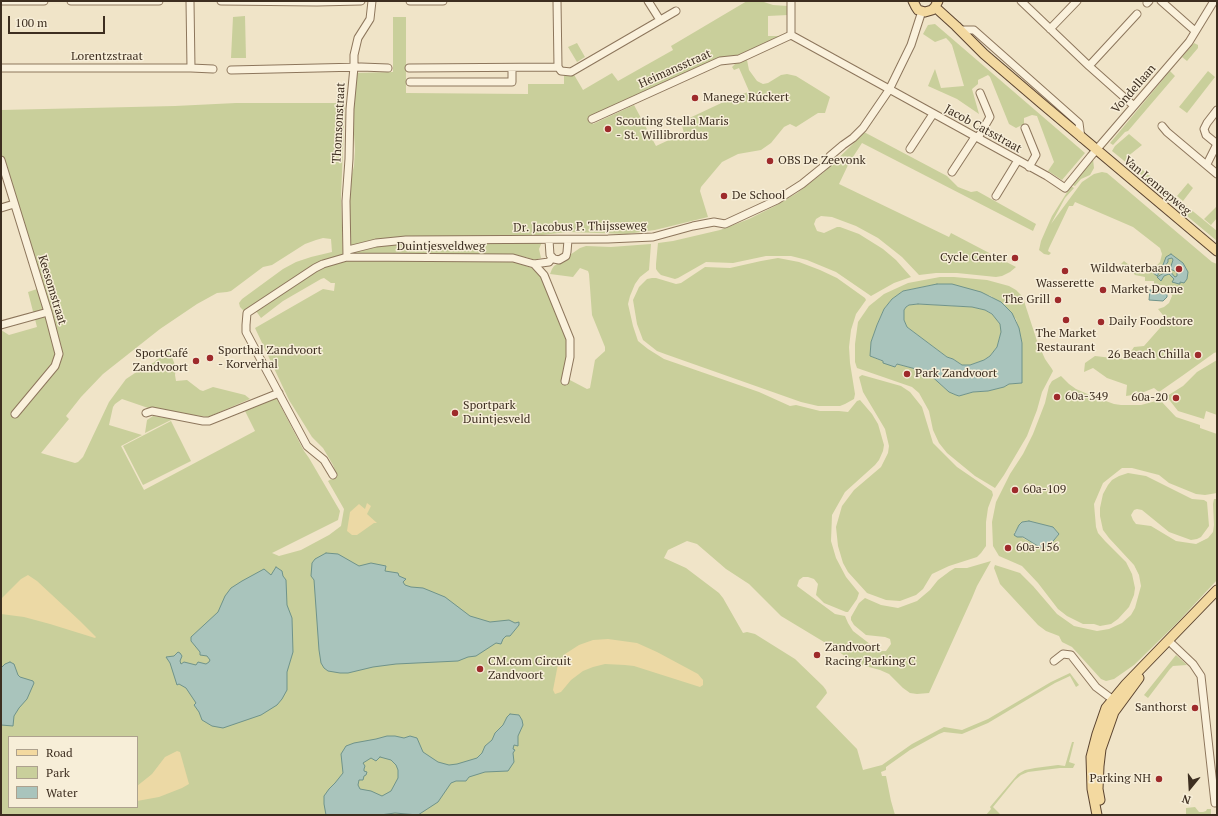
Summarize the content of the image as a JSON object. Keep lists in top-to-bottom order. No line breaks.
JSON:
{"streets":{"main road":["Van Lennepweg"],"street":["Lorentzstraat","Heimansstraat","Vondellaan","Thomsonstraat","Jacob Catsstraat","Dr. Jacobus P. Thijsseweg","Duintjesveldweg","Keesomstraat"]},"crossings":[["Vondellaan","Jacob Catsstraat"],["Vondellaan","Van Lennepweg"],["Thomsonstraat","Dr. Jacobus P. Thijsseweg"],["Thomsonstraat","Duintjesveldweg"],["Jacob Catsstraat","Dr. Jacobus P. Thijsseweg"],["Dr. Jacobus P. Thijsseweg","Duintjesveldweg"]],"places":["Manege Rúckert","Scouting Stella Maris - St. Willibrordus","OBS De Zeevonk","De School","Cycle Center","Wildwaterbaan","Wasserette","Market Dome","The Grill","The Market Restaurant","Daily Foodstore","26 Beach Chilla","Sporthal Zandvoort - Korverhal","SportCafé Zandvoort","Park Zandvoort","60a-349","60a-20","Sportpark Duintjesveld","60a-109","60a-156","Zandvoort Racing Parking C","CM.com Circuit Zandvoort","Santhorst","Parking NH"],"legend":["Road","Park","Water"],"scale_bar":"100 m","north":"bottom"}
